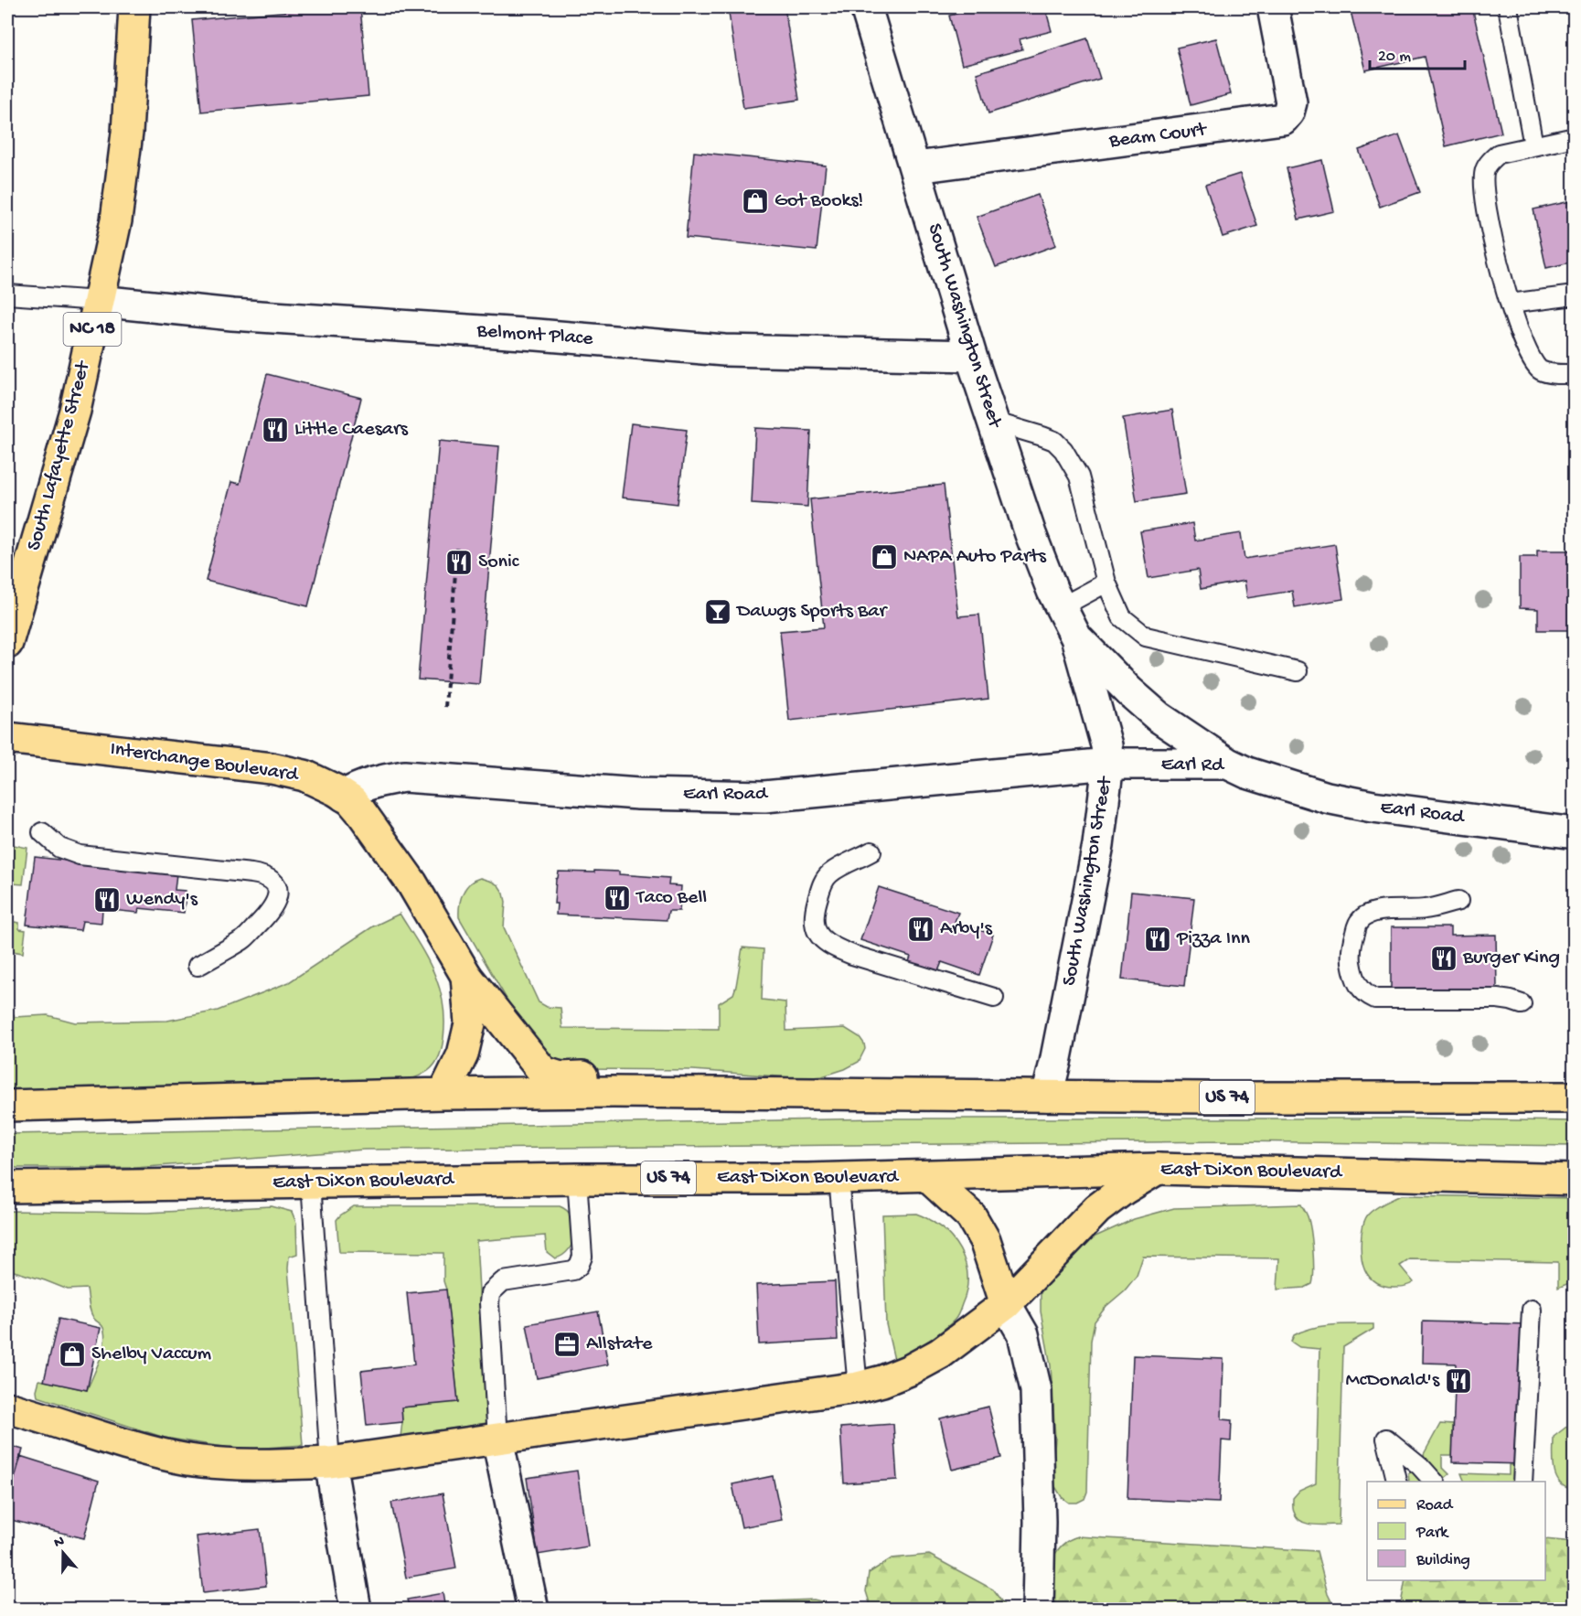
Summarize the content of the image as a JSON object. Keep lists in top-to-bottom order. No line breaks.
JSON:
{"streets":{"main road":["NC 18","South Lafayette Street","Interchange Boulevard","US 74","East Dixon Boulevard"],"street":["Beam Court","South Washington Street","Belmont Place","Earl Rd","Earl Road"]},"crossings":[["Beam Court","South Washington Street"],["South Washington Street","Belmont Place"],["South Washington Street","Earl Rd"],["South Washington Street","Earl Road"],["South Washington Street","US 74"],["Belmont Place","South Lafayette Street"],["Interchange Boulevard","Earl Road"],["Interchange Boulevard","US 74"],["Earl Rd","Earl Road"]],"places":{"shop":["Got Books!","NAPA Auto Parts","Shelby Vaccum"],"restaurant":["Little Caesars","Sonic","Taco Bell","Wendy's","Arby's","Pizza Inn","Burger King","McDonald's"],"bar":["Dawgs Sports Bar"],"office":["Allstate"]},"legend":["Road","Park","Building"],"scale_bar":"20 m","north":"top"}
